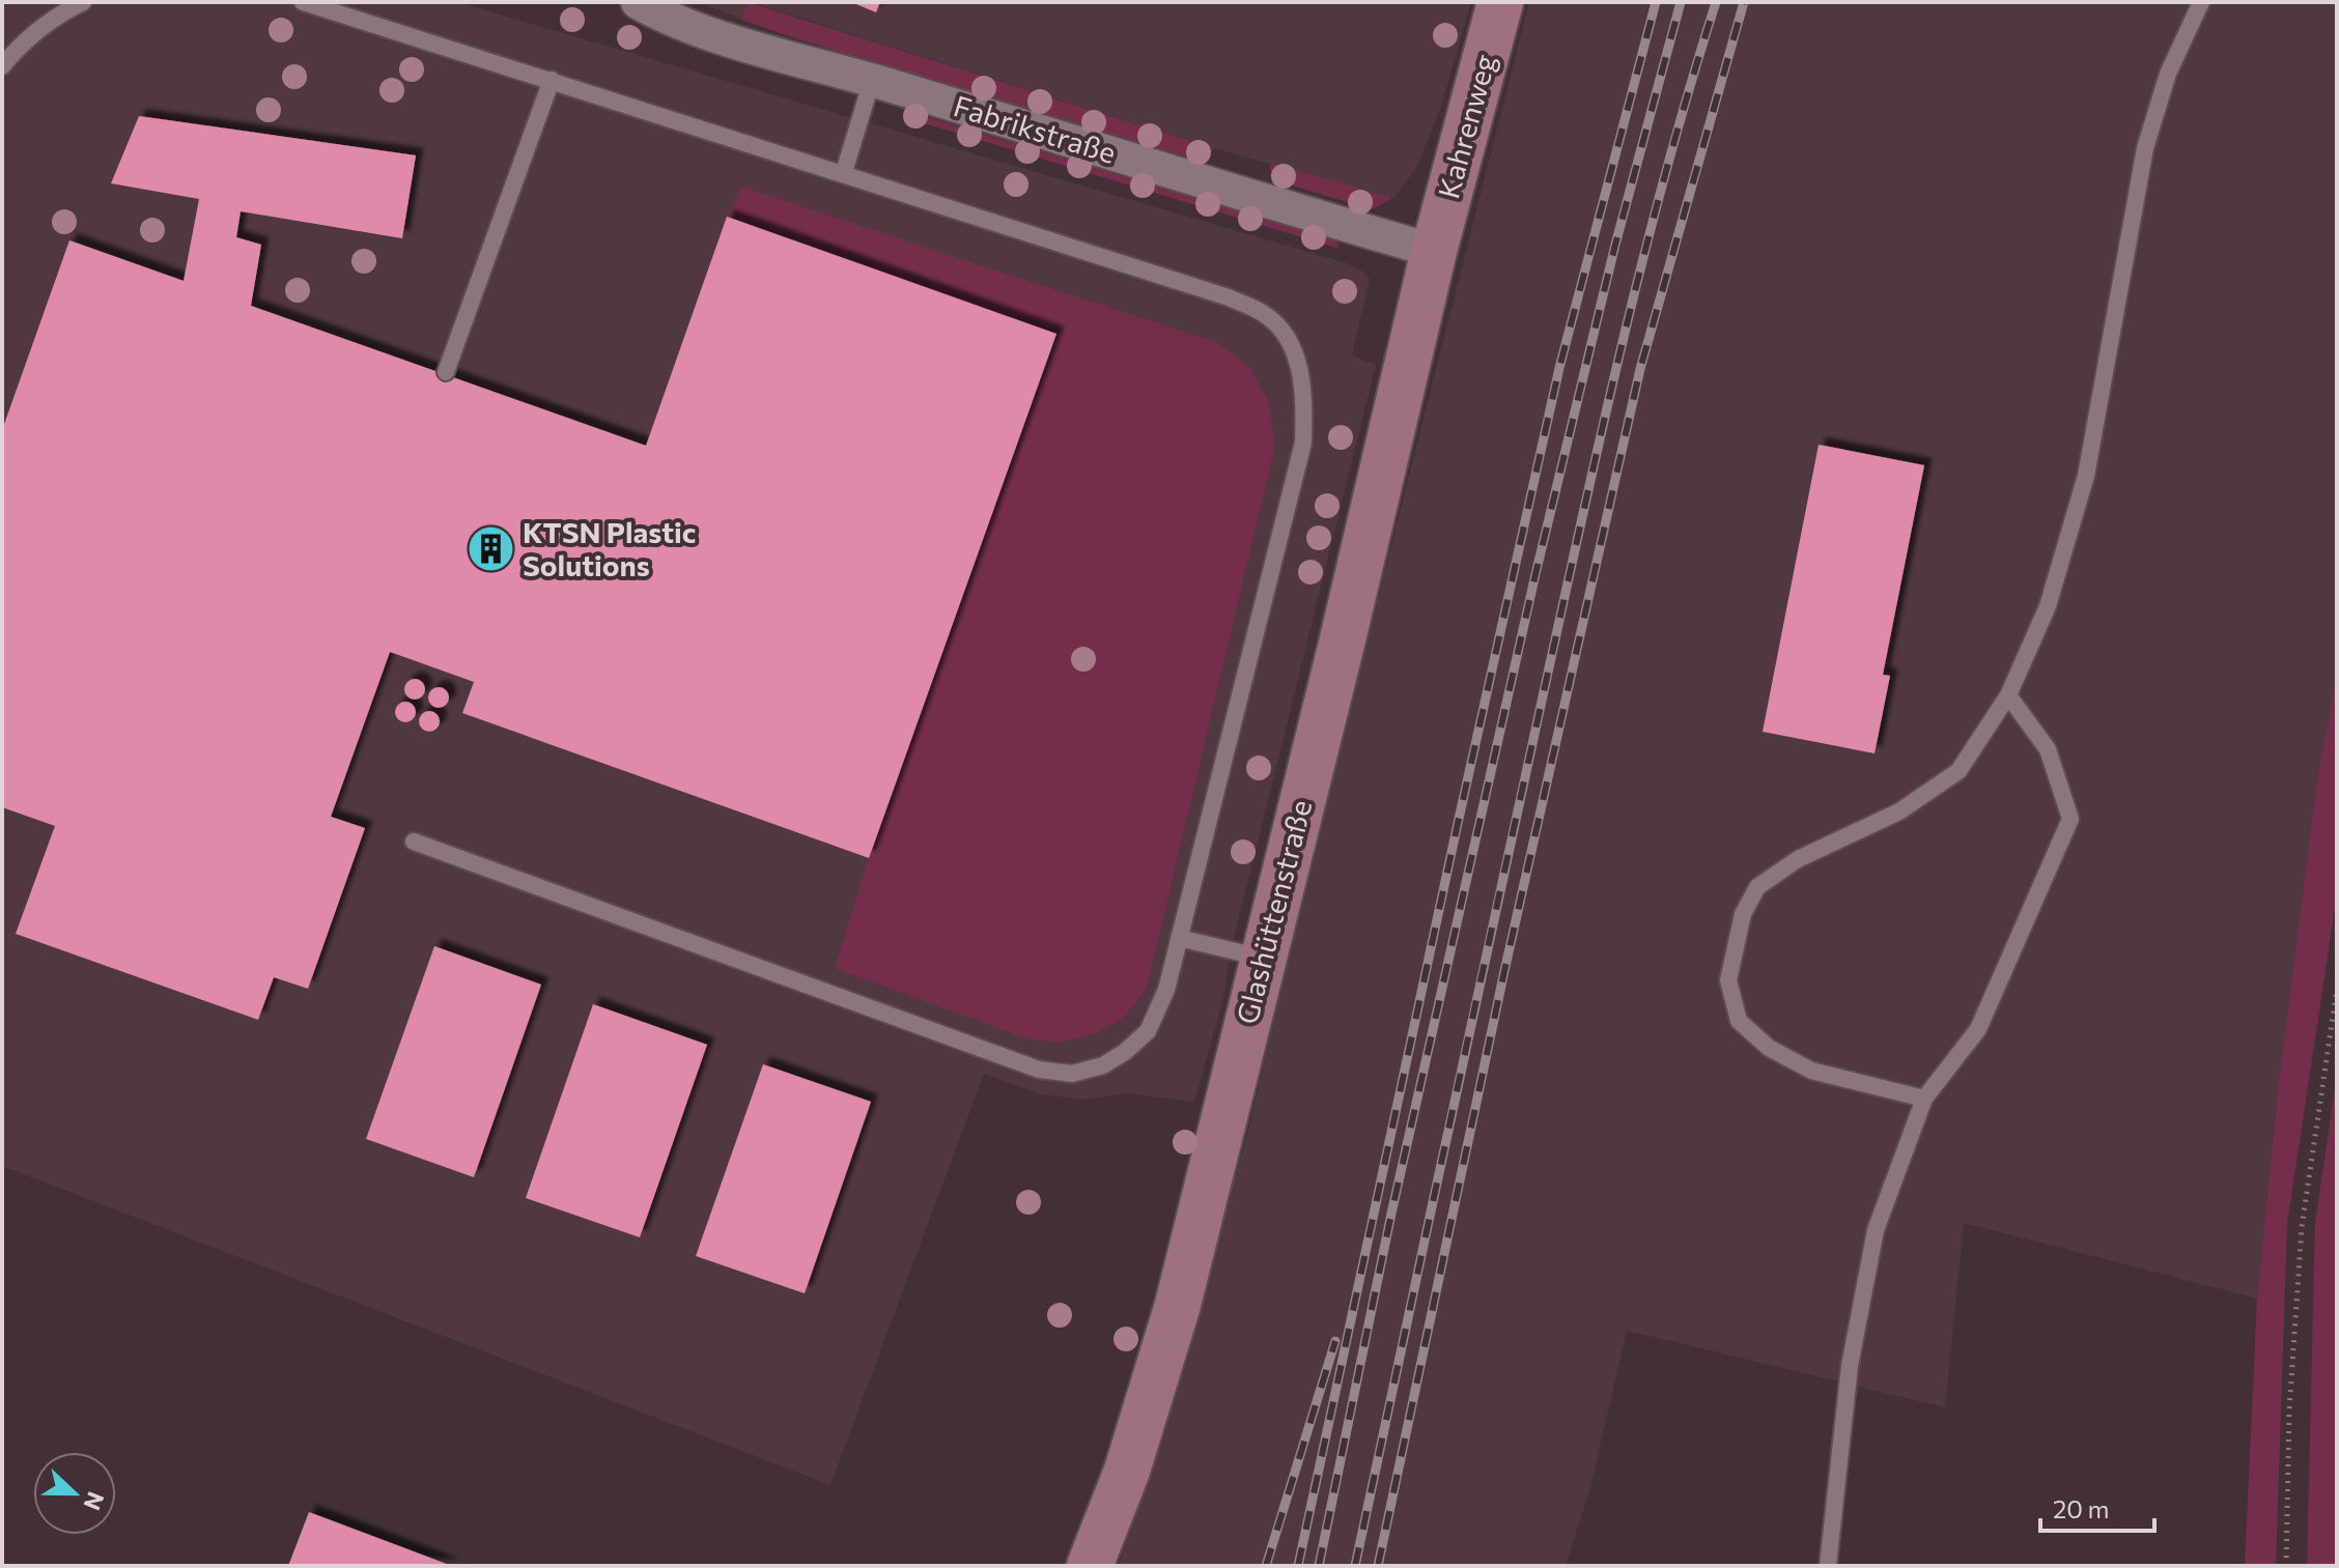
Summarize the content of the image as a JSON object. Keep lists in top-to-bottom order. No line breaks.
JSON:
{"streets":{"street":["Kahrenweg","Fabrikstraße","Glashüttenstraße"]},"crossings":[["Kahrenweg","Fabrikstraße"],["Kahrenweg","Glashüttenstraße"],["Fabrikstraße","Glashüttenstraße"]],"places":{"building":["KTSN Plastic Solutions"]},"scale_bar":"20 m","north":"right"}
